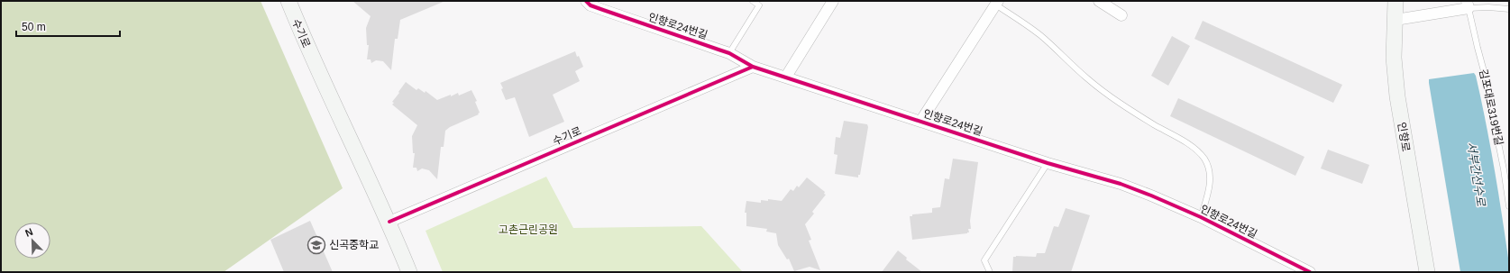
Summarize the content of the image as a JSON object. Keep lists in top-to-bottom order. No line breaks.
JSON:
{"streets":{"street":["인향로24번길","수기로","인향로"],"lane":["김포대로319번길"]},"crossings":[["인향로24번길","수기로"]],"water":["서부간선수로"],"parks":["고촌근린공원"],"places":{"school or university":["신곡중학교"]},"scale_bar":"50 m","north":"top left"}
